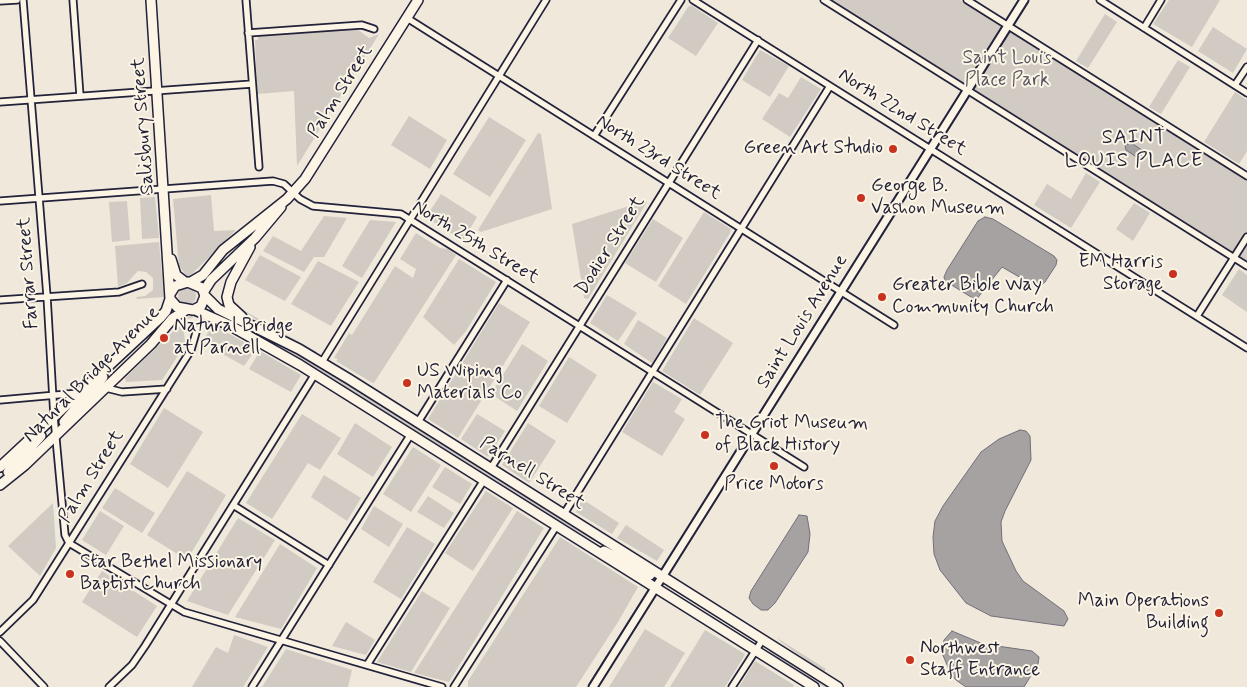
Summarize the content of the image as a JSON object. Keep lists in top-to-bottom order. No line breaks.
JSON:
{"streets":{"main road":["Palm Street","Salisbury Street","Natural Bridge Avenue","Parnell Street"],"street":["North 22nd Street","North 23rd Street","North 25th Street","Dodier Street","Farrar Street","Saint Louis Avenue"]},"crossings":[["Palm Street","North 23rd Street"],["Palm Street","North 25th Street"],["Palm Street","Farrar Street"],["North 22nd Street","Dodier Street"],["North 22nd Street","Saint Louis Avenue"],["Salisbury Street","North 25th Street"],["Salisbury Street","Natural Bridge Avenue"],["Salisbury Street","Parnell Street"],["North 23rd Street","Dodier Street"],["North 23rd Street","Saint Louis Avenue"],["North 25th Street","Dodier Street"],["North 25th Street","Farrar Street"],["North 25th Street","Saint Louis Avenue"],["Dodier Street","Parnell Street"],["Farrar Street","Natural Bridge Avenue"],["Saint Louis Avenue","Parnell Street"],["Natural Bridge Avenue","Parnell Street"]],"districts":["SAINT LOUIS PLACE"],"parks":["Saint Louis Place Park"],"places":["Green Art Studio","George B. Vashon Museum","EM Harris Storage","Greater Bible Way Community Church","Natural Bridge at Parnell","US Wiping Materials Co","The Griot Museum of Black History","Price Motors","Star Bethel Missionary Baptist Church","Main Operations Building","Northwest Staff Entrance"]}
